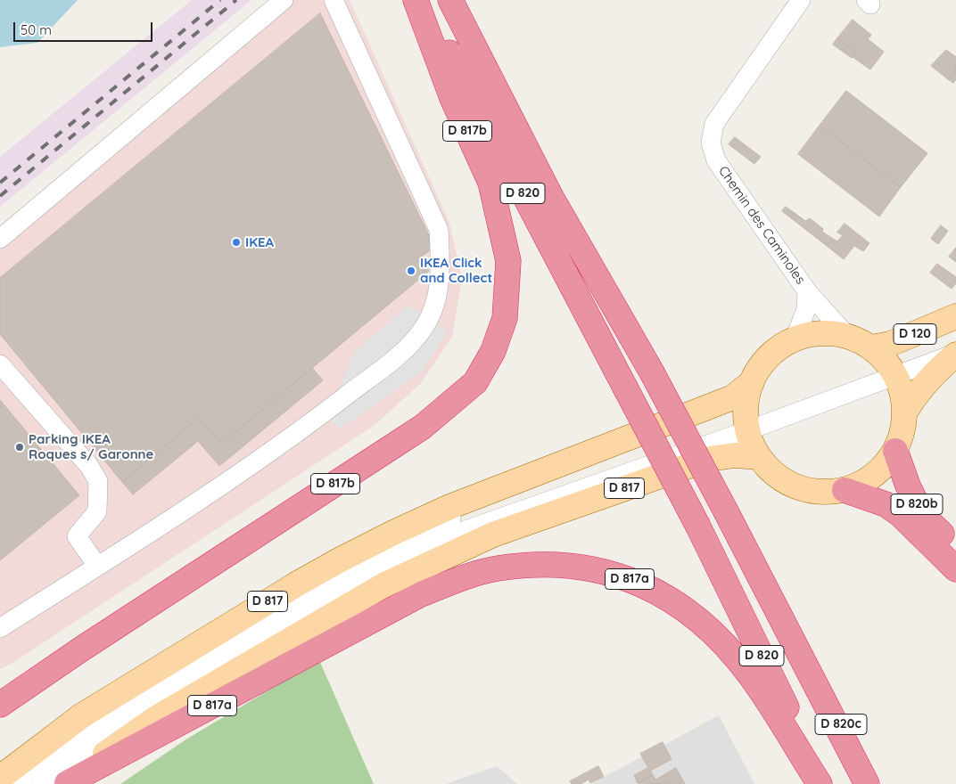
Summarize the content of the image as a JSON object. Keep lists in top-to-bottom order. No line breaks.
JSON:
{"streets":{"highway":["D 817b","D 820","D 820b","D 817a","D 820c"],"main road":["D 120","D 817"],"street":["Chemin des Caminoles"]},"crossings":[["D 817b","D 820"],["D 820","D 820c"],["D 817","D 817a"]],"places":["IKEA","IKEA Click and Collect","Parking IKEA Roques s/ Garonne"],"scale_bar":"50 m"}
